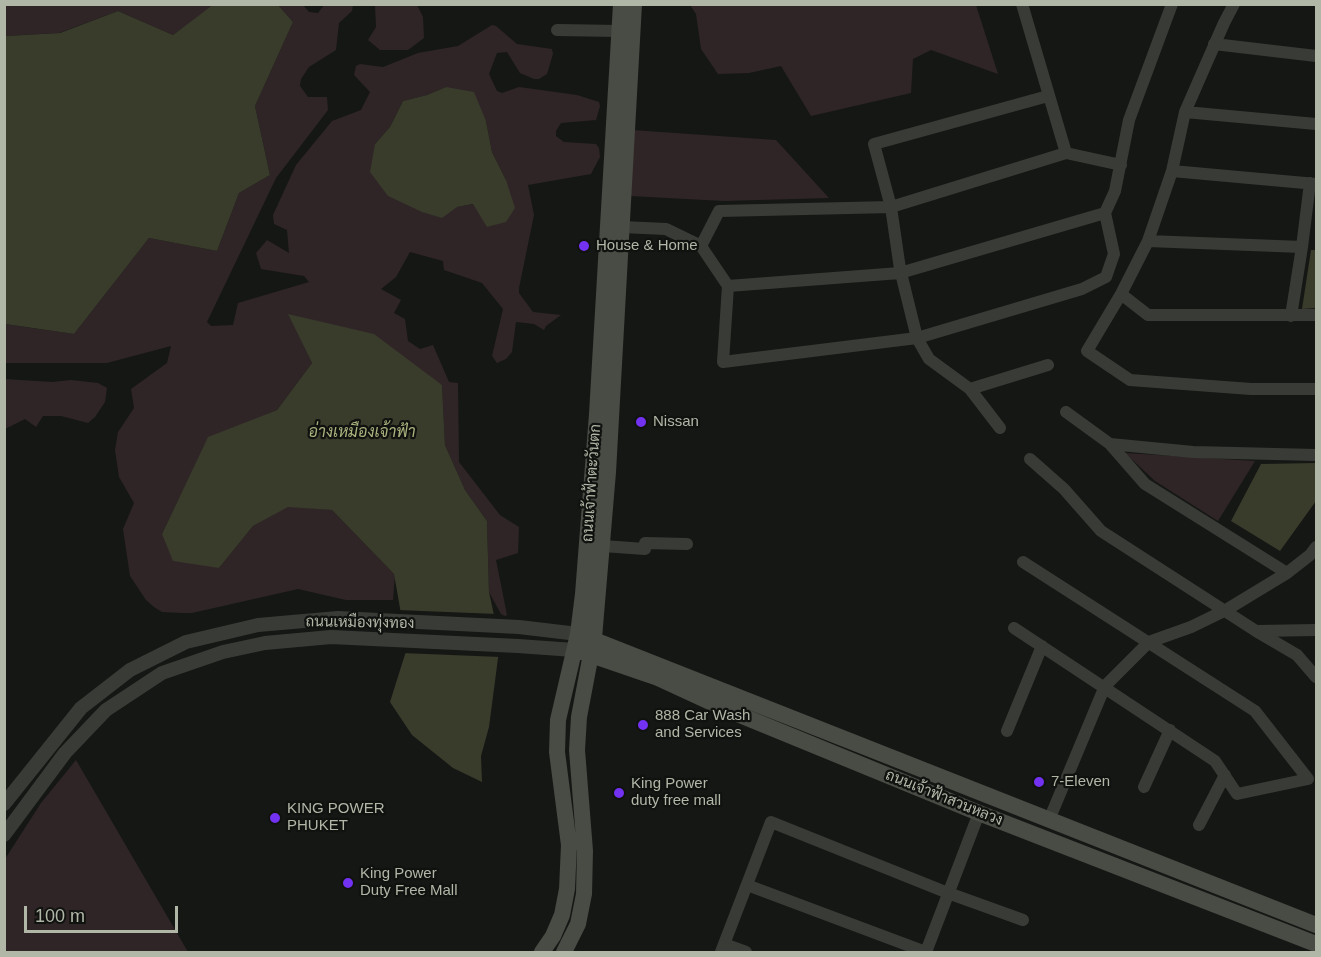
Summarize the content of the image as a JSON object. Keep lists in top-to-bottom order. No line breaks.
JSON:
{"streets":{"main road":["ถนนเจ้าฟ้าตะวันตก","ถนนเจ้าฟ้าสวนหลวง"],"street":["ถนนเหมืองทุ่งทอง"]},"crossings":[["ถนนเจ้าฟ้าตะวันตก","ถนนเหมืองทุ่งทอง"],["ถนนเจ้าฟ้าตะวันตก","ถนนเจ้าฟ้าสวนหลวง"],["ถนนเหมืองทุ่งทอง","ถนนเจ้าฟ้าสวนหลวง"]],"water":["อ่างเหมืองเจ้าฟ้า"],"places":["House & Home","Nissan","888 Car Wash and Services","7-Eleven","King Power duty free mall","KING POWER PHUKET","King Power Duty Free Mall"],"scale_bar":"100 m"}
